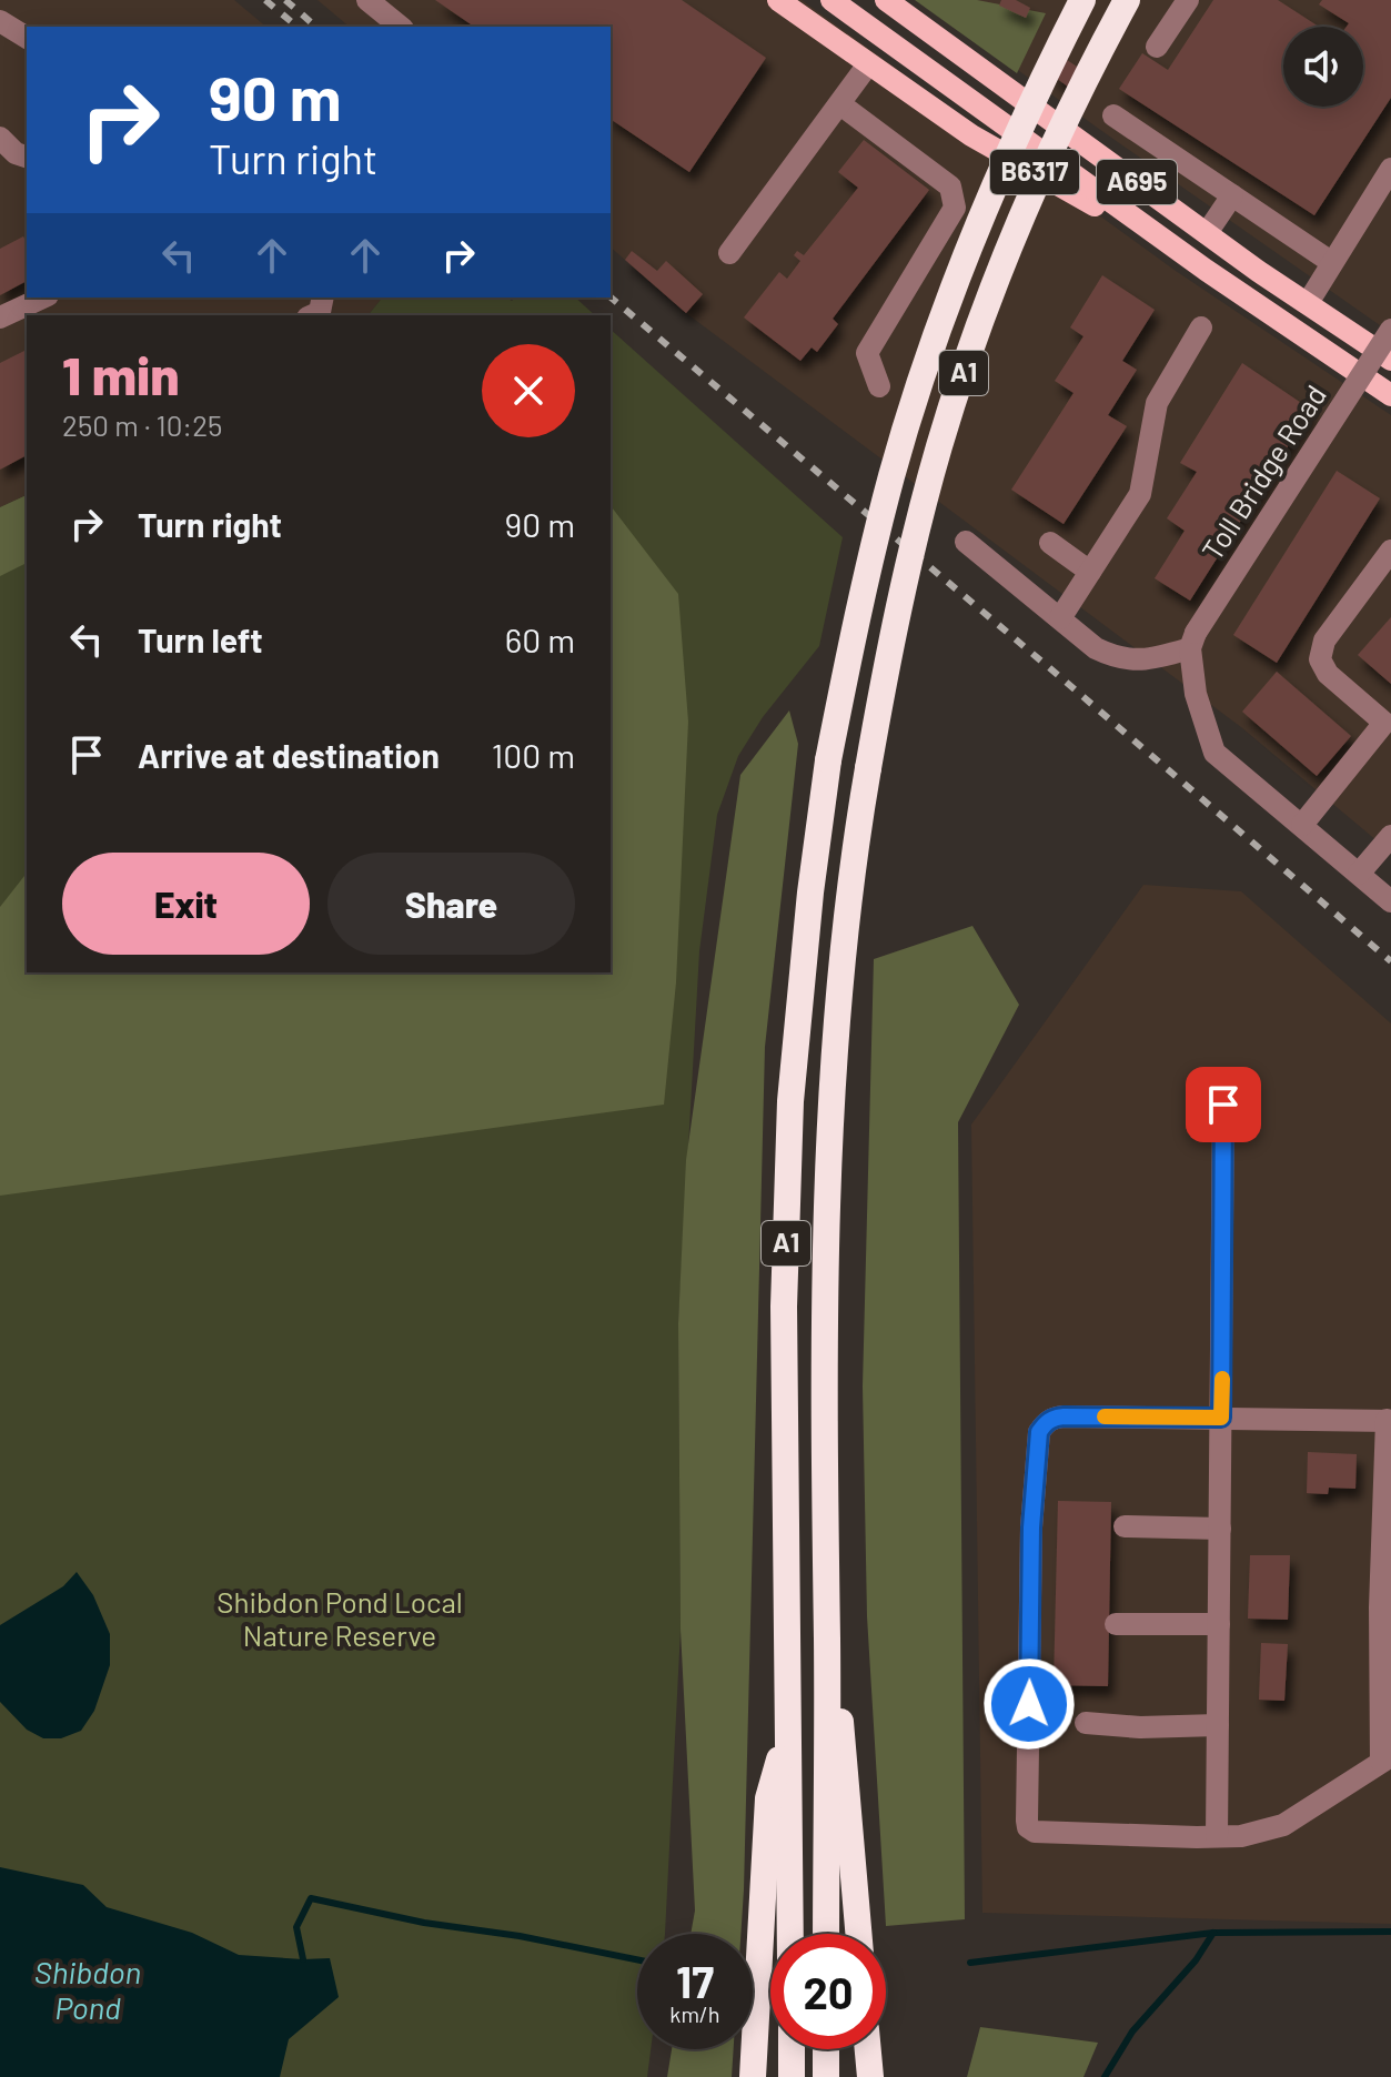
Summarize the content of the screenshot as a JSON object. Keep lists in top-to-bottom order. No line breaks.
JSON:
{"streets":{"highway":["A1"],"main road":["B6317","A695"],"street":["Toll Bridge Road"]},"crossings":[["B6317","A695"]],"water":["Shibdon Pond"],"parks":["Shibdon Pond Local Nature Reserve"],"page":{"turn":["90 m","Turn right"],"heading":["1 min","250 m · 10:25"],"list":[{"name":"Turn right","value":"90 m"},{"name":"Turn left","value":"60 m"},{"name":"Arrive at destination","value":"100 m"}],"buttons":["Exit","Share"],"speed":"17 km/h","limit":"20"}}
